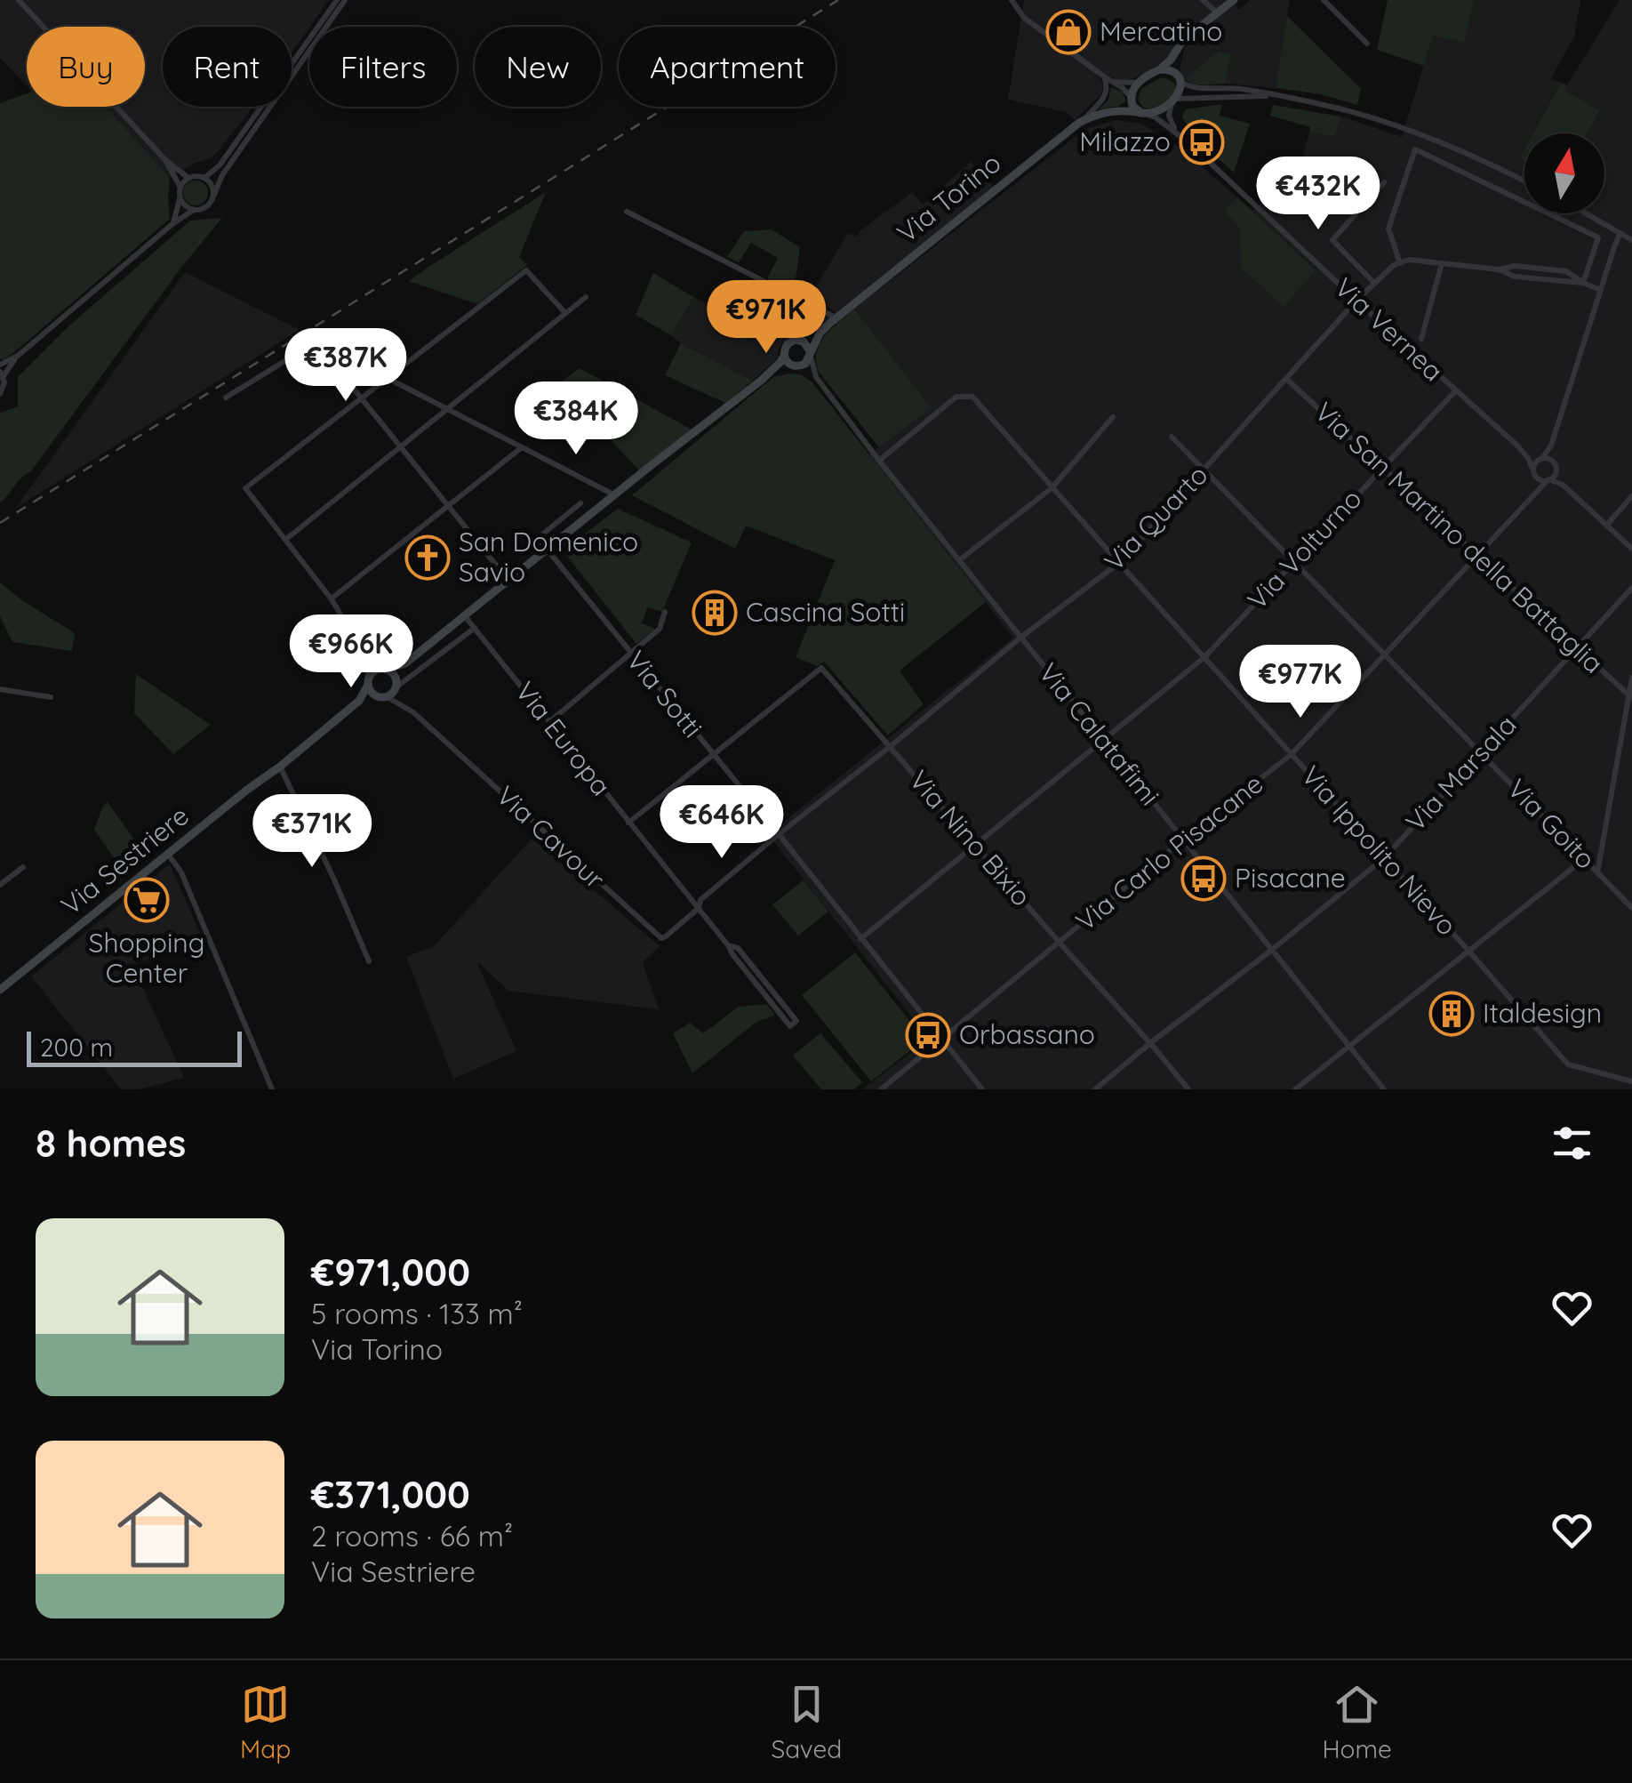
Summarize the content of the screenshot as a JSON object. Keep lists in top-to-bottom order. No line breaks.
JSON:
{"streets":{"main road":["Via Torino","Via Sestriere"],"street":["Via Vernea","Via Quarto","Via San Martino della Battaglia","Via Volturno","Via Sotti","Via Calatafimi","Via Europa","Via Marsala","Via Goito","Via Cavour","Via Nino Bixio","Via Ippolito Nievo","Via Carlo Pisacane"]},"crossings":[["Via Torino","Via Calatafimi"],["Via Vernea","Via Quarto"],["Via Vernea","Via Volturno"],["Via Quarto","Via San Martino della Battaglia"],["Via Quarto","Via Sotti"],["Via Quarto","Via Calatafimi"],["Via Quarto","Via Europa"],["Via Quarto","Via Goito"],["Via Quarto","Via Cavour"],["Via Quarto","Via Nino Bixio"],["Via Quarto","Via Ippolito Nievo"],["Via San Martino della Battaglia","Via Volturno"],["Via San Martino della Battaglia","Via Marsala"],["Via San Martino della Battaglia","Via Carlo Pisacane"],["Via Volturno","Via Sotti"],["Via Volturno","Via Calatafimi"],["Via Volturno","Via Goito"],["Via Volturno","Via Nino Bixio"],["Via Volturno","Via Ippolito Nievo"],["Via Sotti","Via Nino Bixio"],["Via Sotti","Via Carlo Pisacane"],["Via Calatafimi","Via Marsala"],["Via Calatafimi","Via Ippolito Nievo"],["Via Calatafimi","Via Carlo Pisacane"],["Via Europa","Via Cavour"],["Via Marsala","Via Goito"],["Via Marsala","Via Nino Bixio"],["Via Marsala","Via Ippolito Nievo"],["Via Goito","Via Carlo Pisacane"],["Via Nino Bixio","Via Carlo Pisacane"],["Via Ippolito Nievo","Via Carlo Pisacane"]],"places":{"shop":["Mercatino"],"bus stop":["Milazzo","Pisacane","Orbassano"],"church":["San Domenico Savio"],"building":["Cascina Sotti","Italdesign"],"supermarket":["Shopping Center"]},"scale_bar":"200 m","north":"top","page":{"chip":["Buy","Rent","Filters","New","Apartment"],"price":["€432K","€971K","€387K","€384K","€966K","€977K","€646K","€371K"],"scale":"200 m","heading":"8 homes","list":[{"name":"€971,000","note":"5 rooms · 133 m² · Via Torino"},{"name":"€371,000","note":"2 rooms · 66 m² · Via Sestriere"}],"tabs":["Map","Saved","Home"]}}
